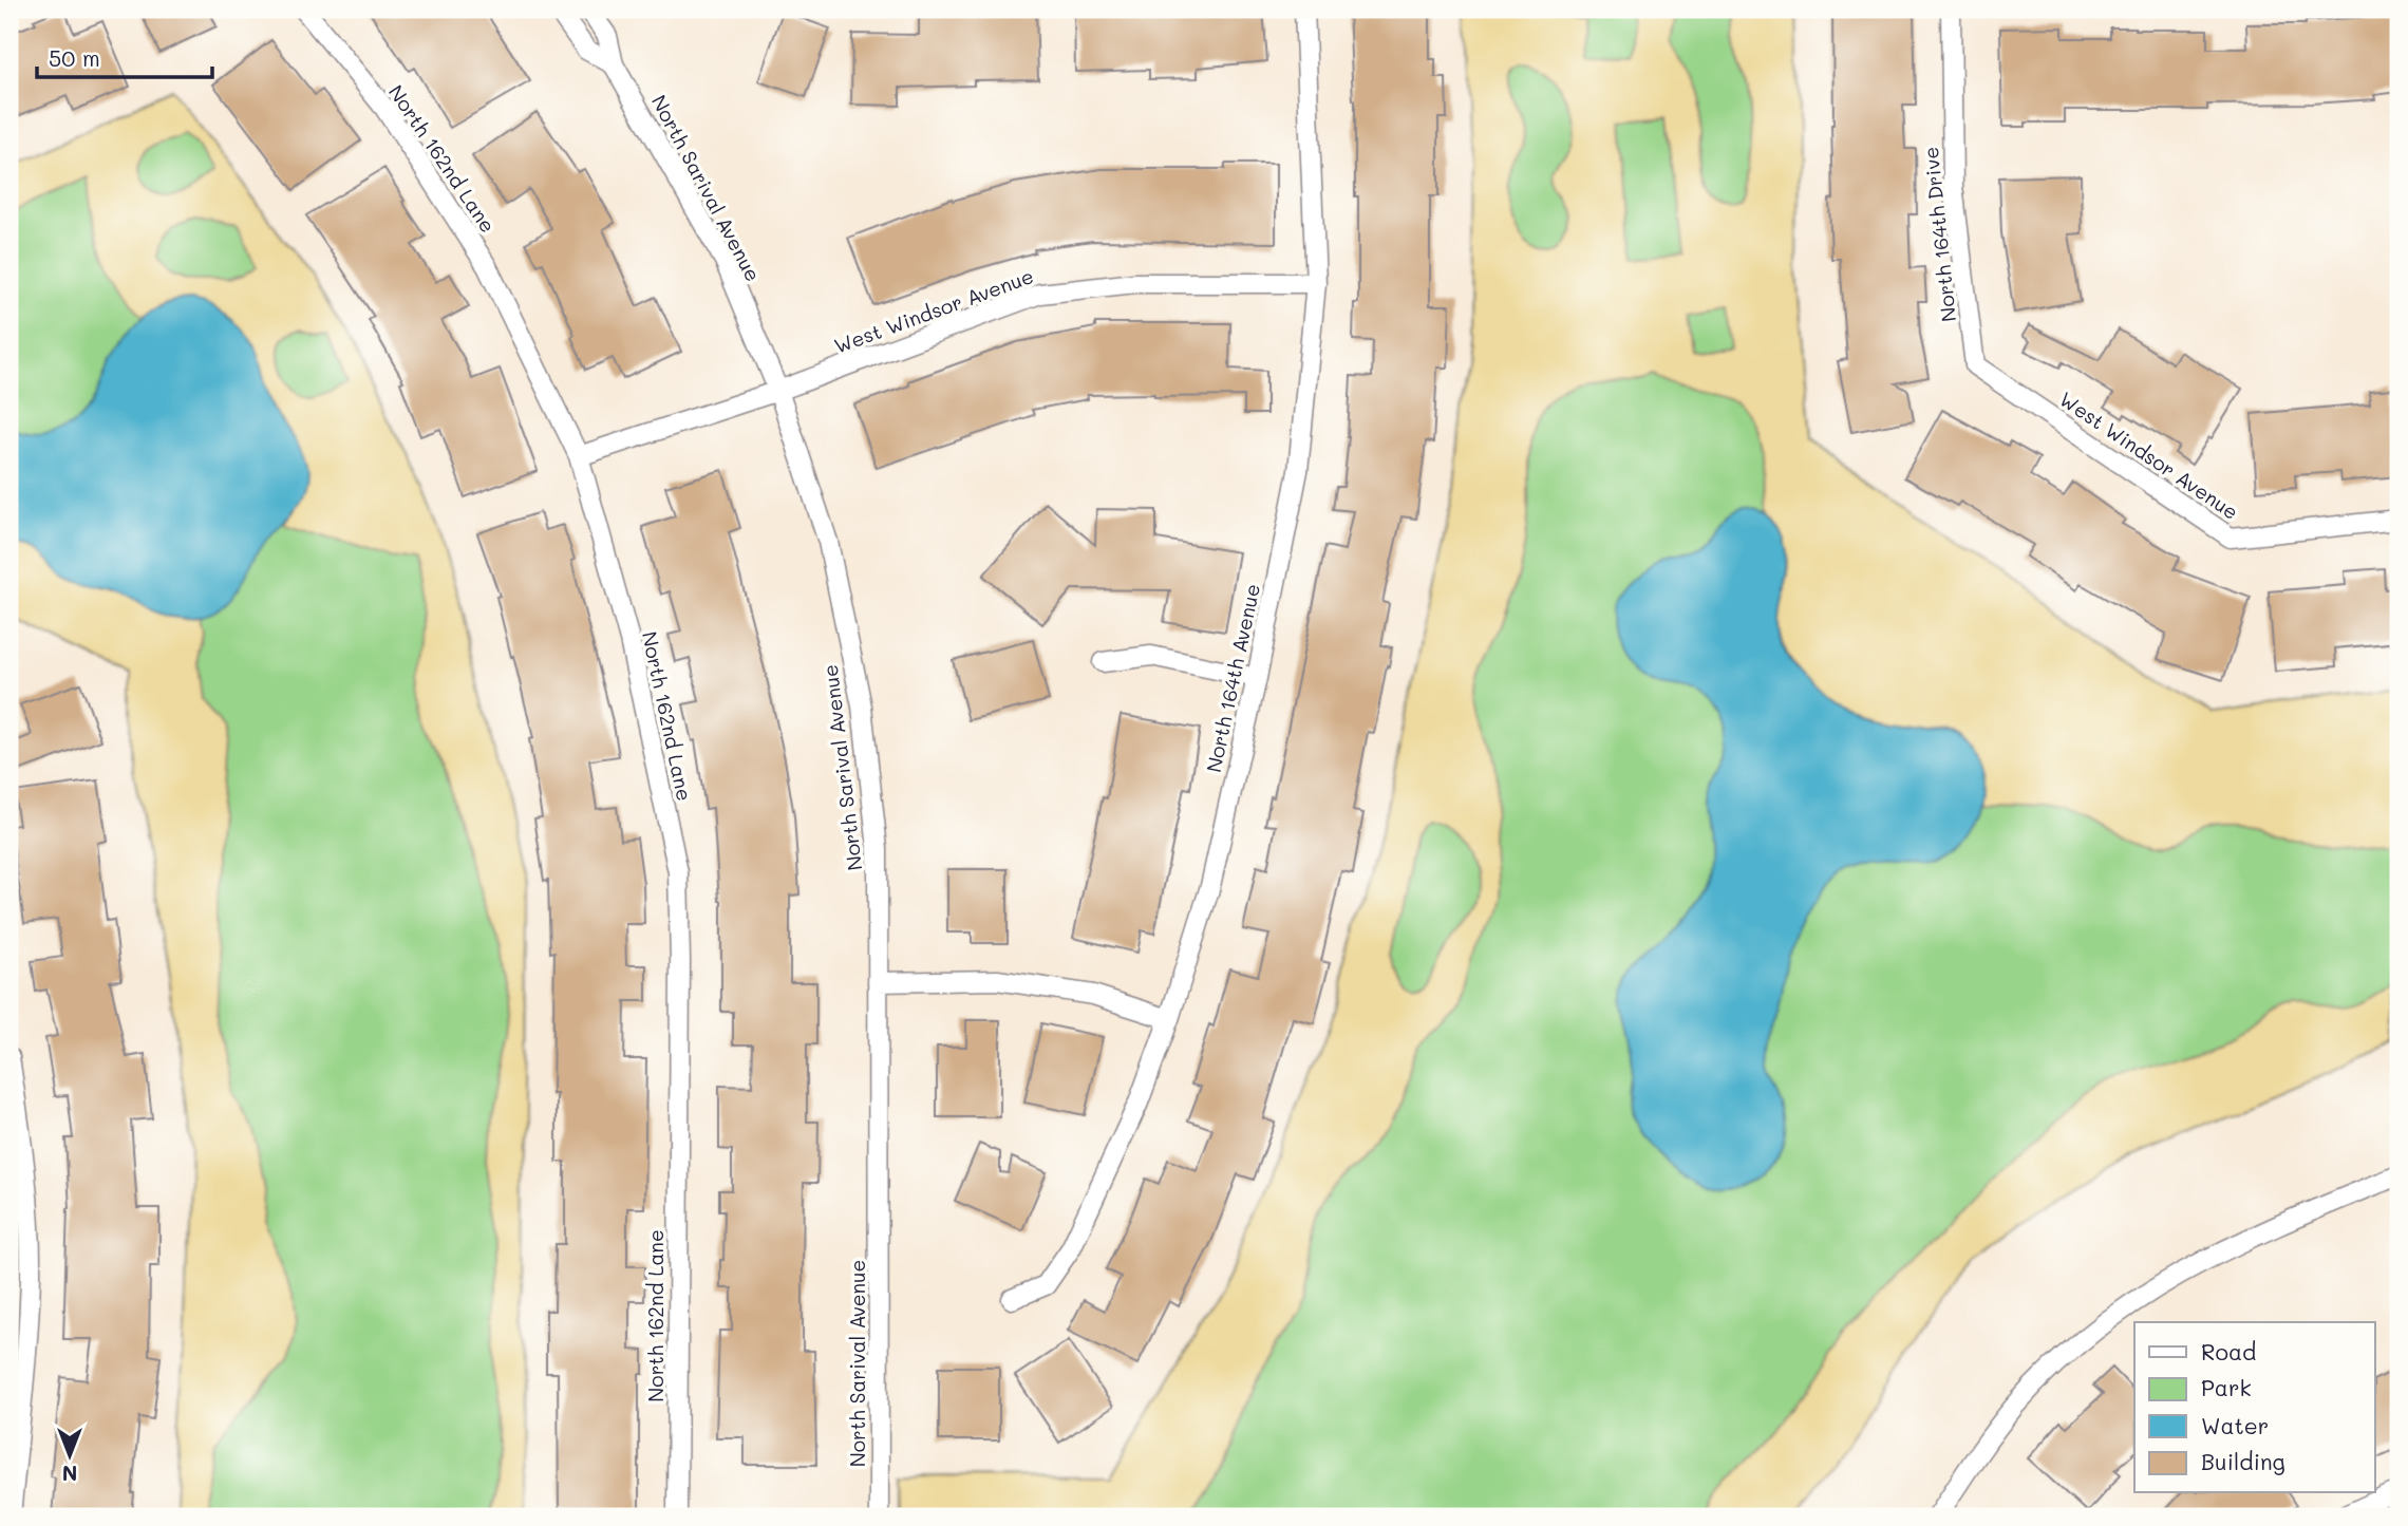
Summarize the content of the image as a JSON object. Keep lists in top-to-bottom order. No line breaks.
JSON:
{"streets":{"street":["North 162nd Lane","North Sarival Avenue","North 164th Drive","West Windsor Avenue","North 164th Avenue"]},"crossings":[["North 162nd Lane","West Windsor Avenue"],["North Sarival Avenue","West Windsor Avenue"],["North 164th Drive","West Windsor Avenue"],["West Windsor Avenue","North 164th Avenue"]],"legend":["Road","Park","Water","Building"],"scale_bar":"50 m","north":"bottom"}
